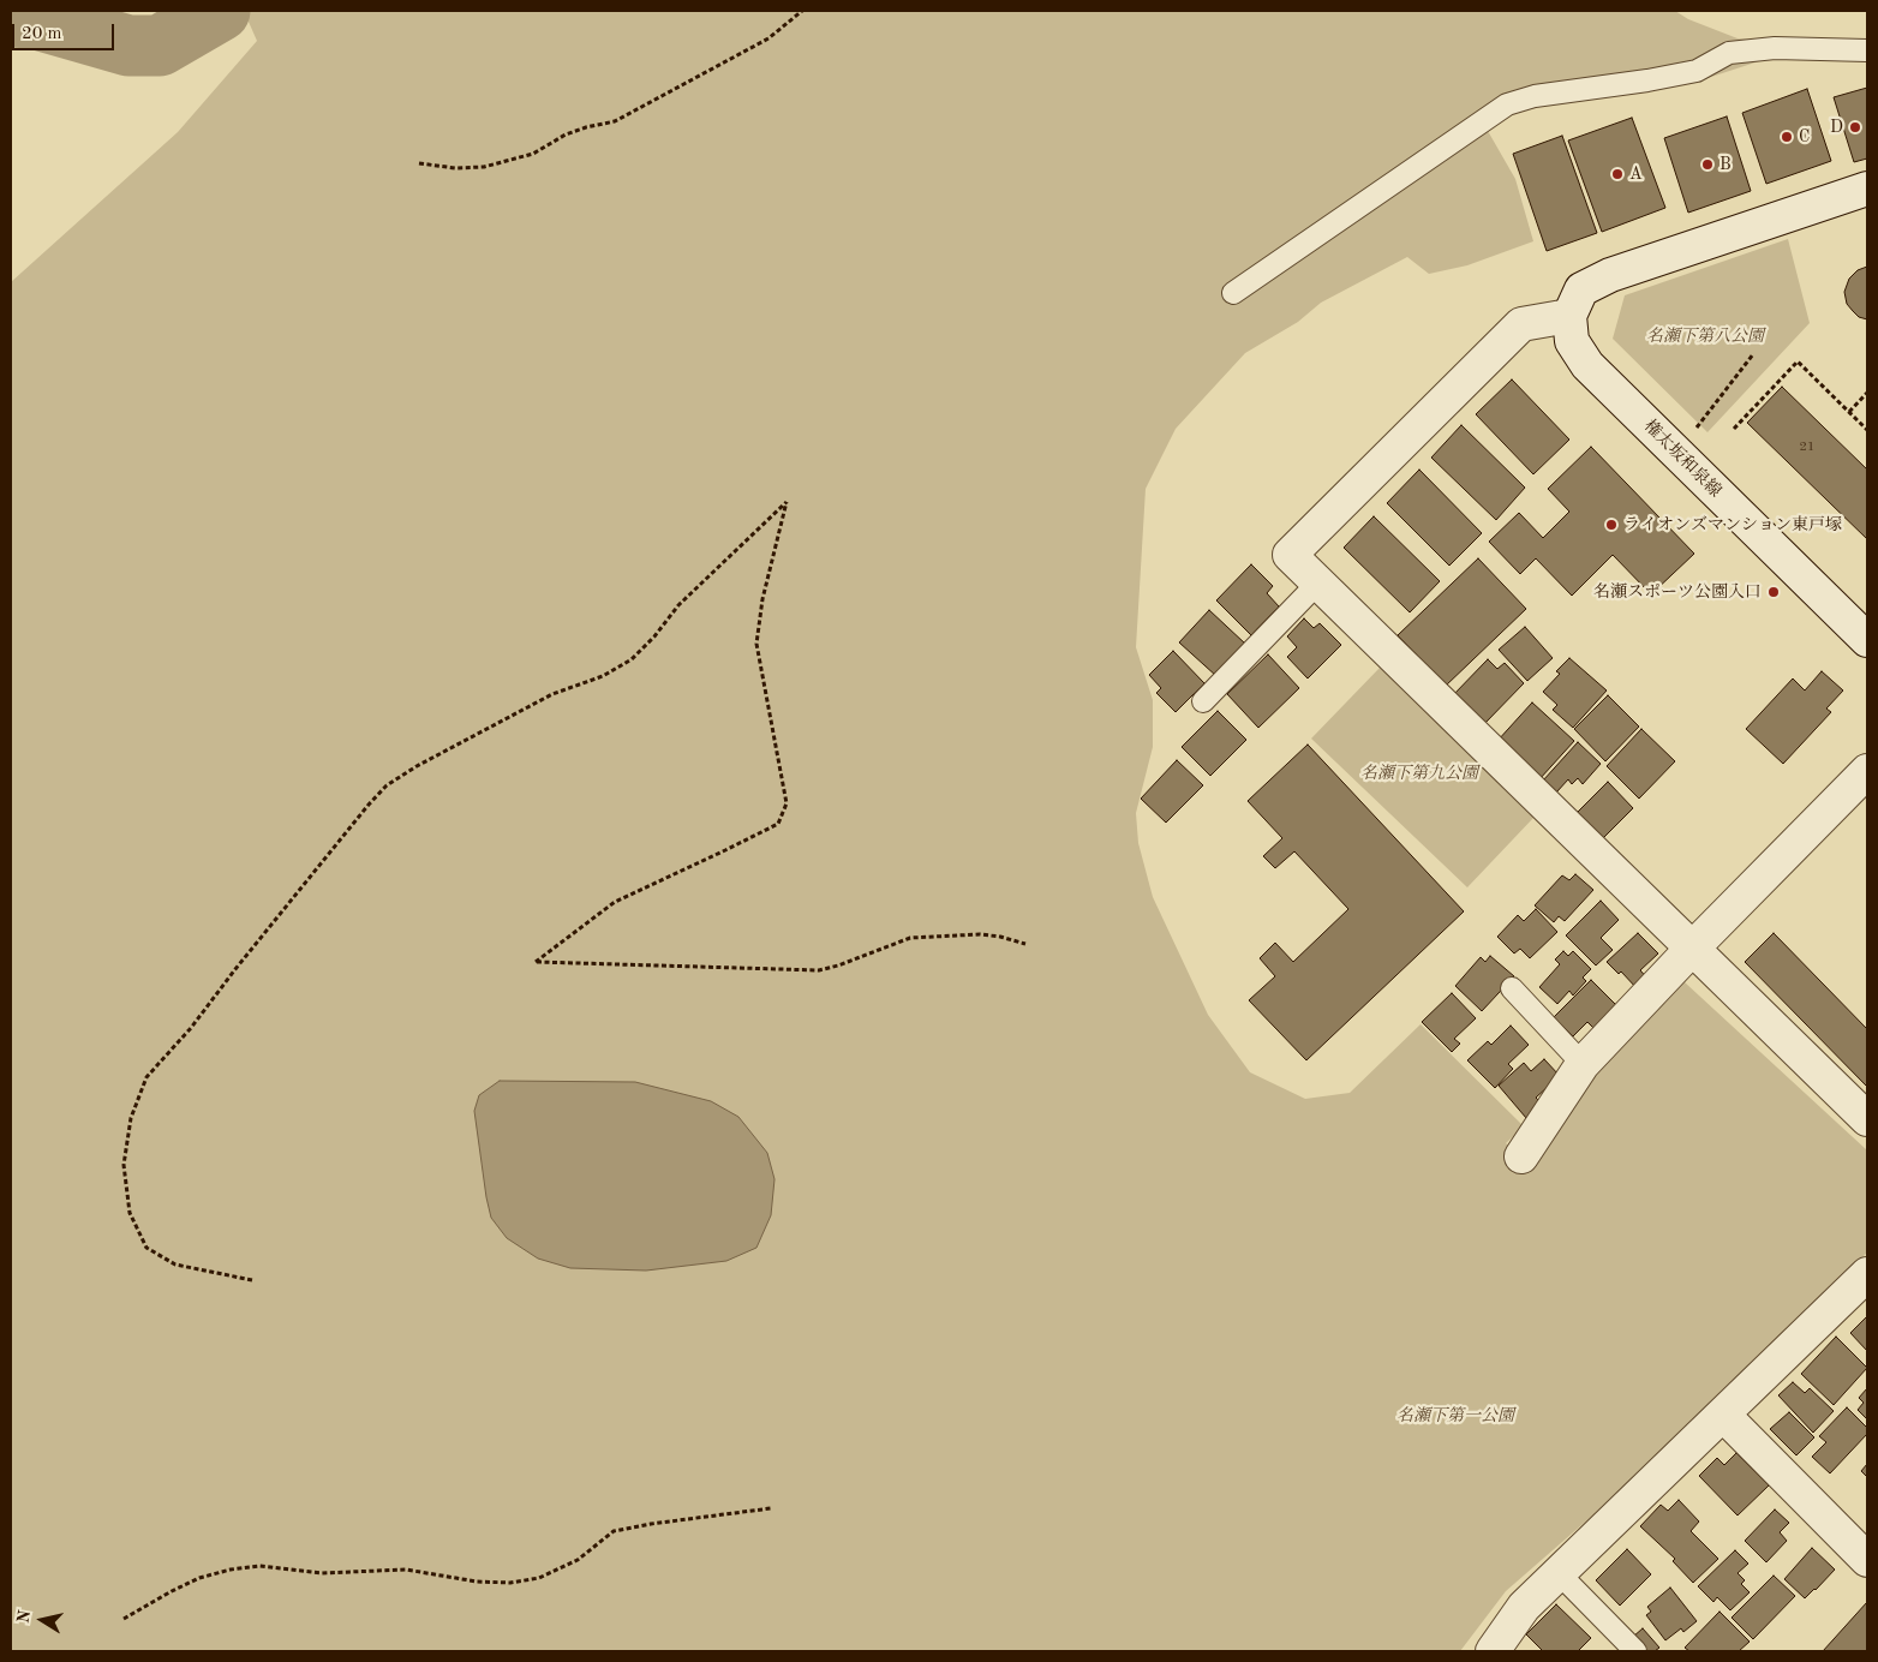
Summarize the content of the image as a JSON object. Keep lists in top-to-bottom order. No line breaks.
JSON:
{"streets":{"street":["権太坂和泉線"]},"parks":["名瀬下第八公園","名瀬下第九公園","名瀬下第一公園"],"places":["D","C","B","A","ライオンズマンション東戸塚","名瀬スポーツ公園入口"],"house_numbers":["21"],"scale_bar":"20 m","north":"left"}
